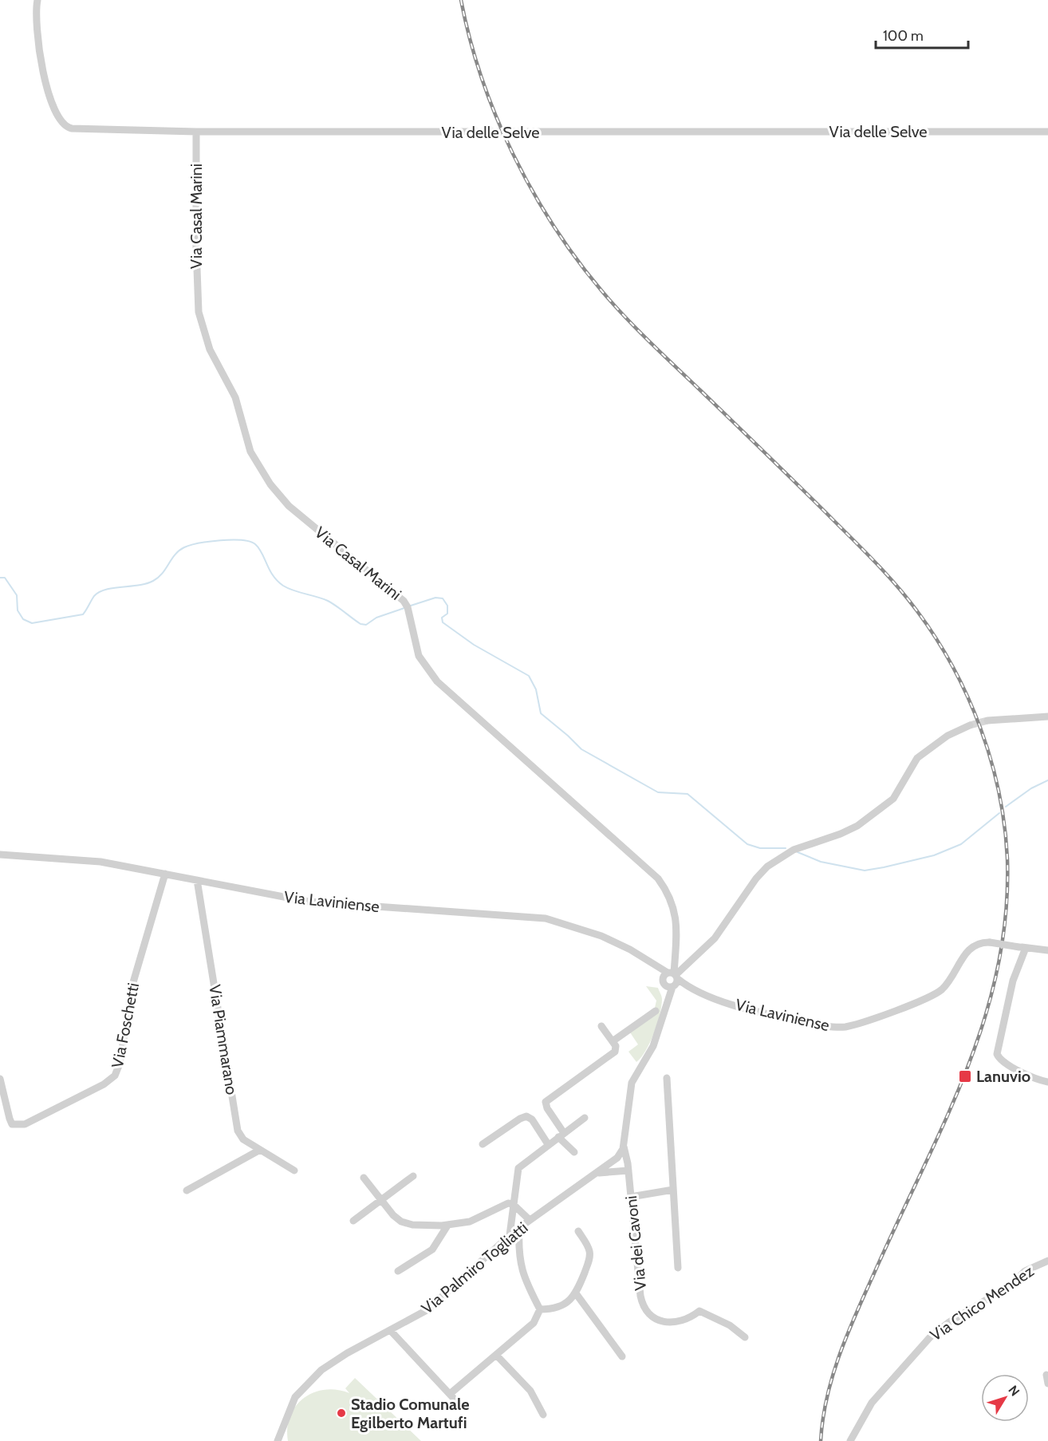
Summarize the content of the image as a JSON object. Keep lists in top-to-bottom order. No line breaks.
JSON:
{"streets":{"street":["Via delle Selve","Via Casal Marini","Via Laviniense","Via Foschetti","Via Piammarano","Via dei Cavoni","Via Palmiro Togliatti","Via Chico Mendez"]},"crossings":[["Via delle Selve","Via Casal Marini"],["Via Casal Marini","Via Laviniense"],["Via Casal Marini","Via Palmiro Togliatti"],["Via Laviniense","Via Foschetti"],["Via Laviniense","Via Piammarano"],["Via Laviniense","Via Palmiro Togliatti"],["Via dei Cavoni","Via Palmiro Togliatti"]],"places":{"transit":["Lanuvio"],"other":["Stadio Comunale Egilberto Martufi"]},"scale_bar":"100 m","north":"top right"}
